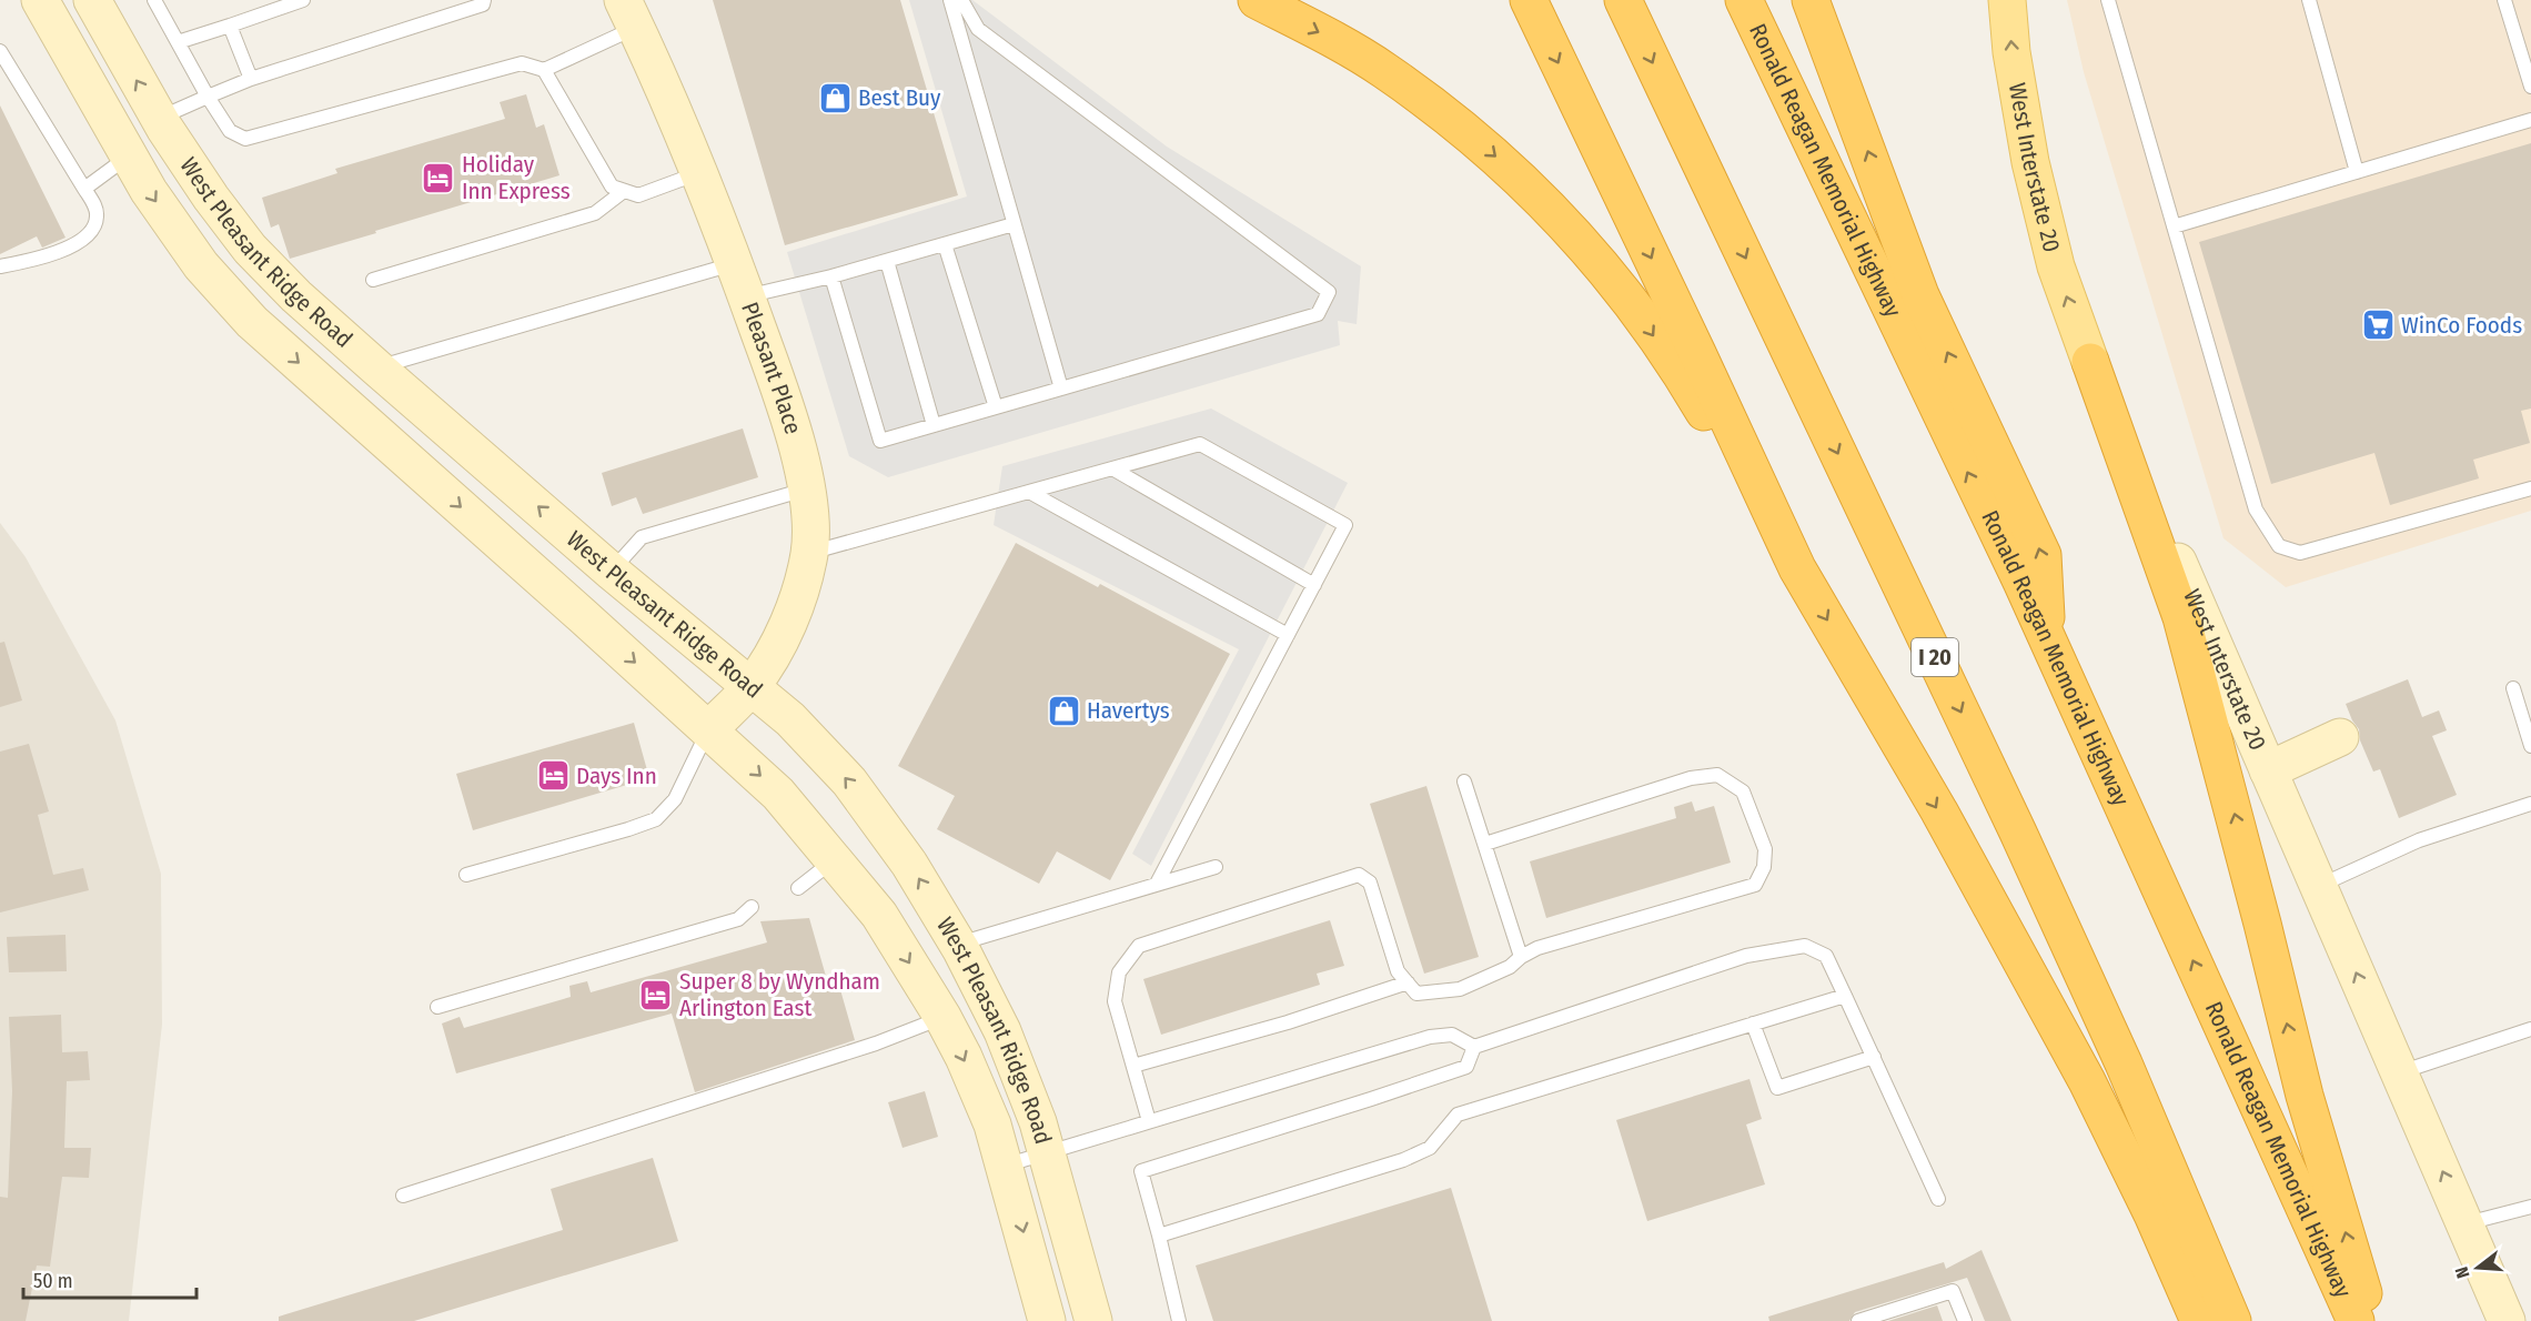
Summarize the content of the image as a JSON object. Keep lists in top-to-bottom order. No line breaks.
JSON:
{"streets":{"highway":["Ronald Reagan Memorial Highway","I 20"],"main road":["West Interstate 20"],"street":["West Pleasant Ridge Road","Pleasant Place"]},"crossings":[["West Pleasant Ridge Road","Pleasant Place"]],"one_way":["West Interstate 20"],"places":{"shop":["Best Buy","Havertys"],"hotel":["Holiday Inn Express","Days Inn","Super 8 by Wyndham Arlington East"],"supermarket":["WinCo Foods"]},"scale_bar":"50 m","north":"left"}
